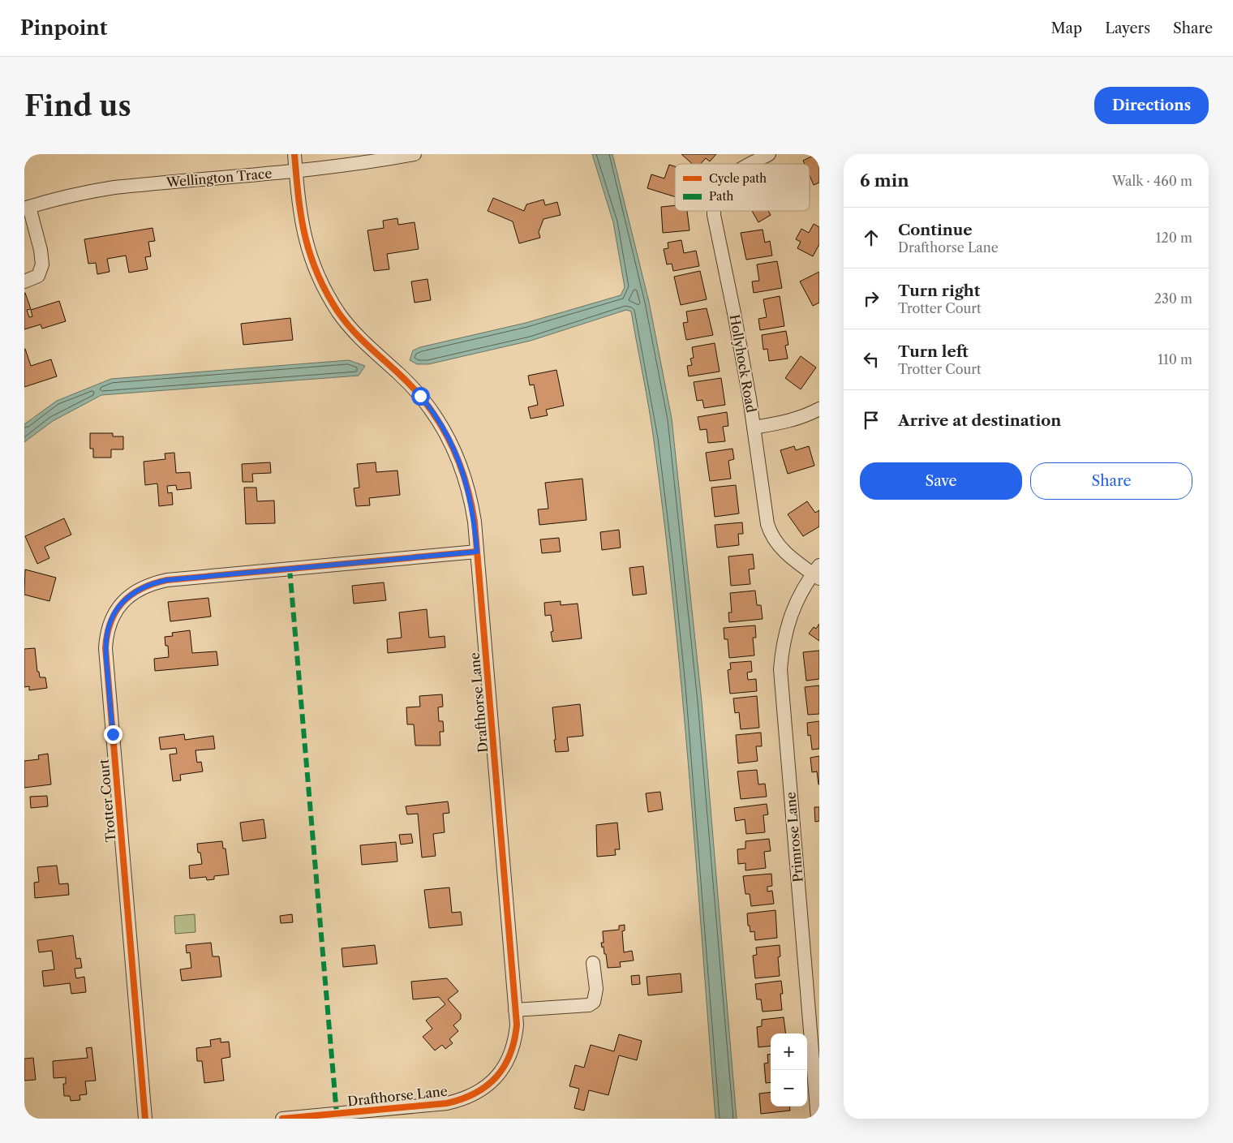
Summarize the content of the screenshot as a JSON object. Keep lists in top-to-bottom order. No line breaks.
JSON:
{"streets":{"street":["Wellington Trace","Hollyhock Road","Drafthorse Lane","Trotter Court","Primrose Lane"]},"crossings":[["Wellington Trace","Drafthorse Lane"],["Hollyhock Road","Primrose Lane"],["Drafthorse Lane","Trotter Court"]],"legend":["Cycle path","Path"],"page":{"header":"Pinpoint","nav":["Map","Layers","Share"],"buttons":["Directions",["Save","Share"]],"title":"Find us","heading":["6 min","Walk · 460 m"],"list":[["Continue","Drafthorse Lane","120 m"],["Turn right","Trotter Court","230 m"],["Turn left","Trotter Court","110 m"],"Arrive at destination"],"map_buttons":["+","−"]}}
